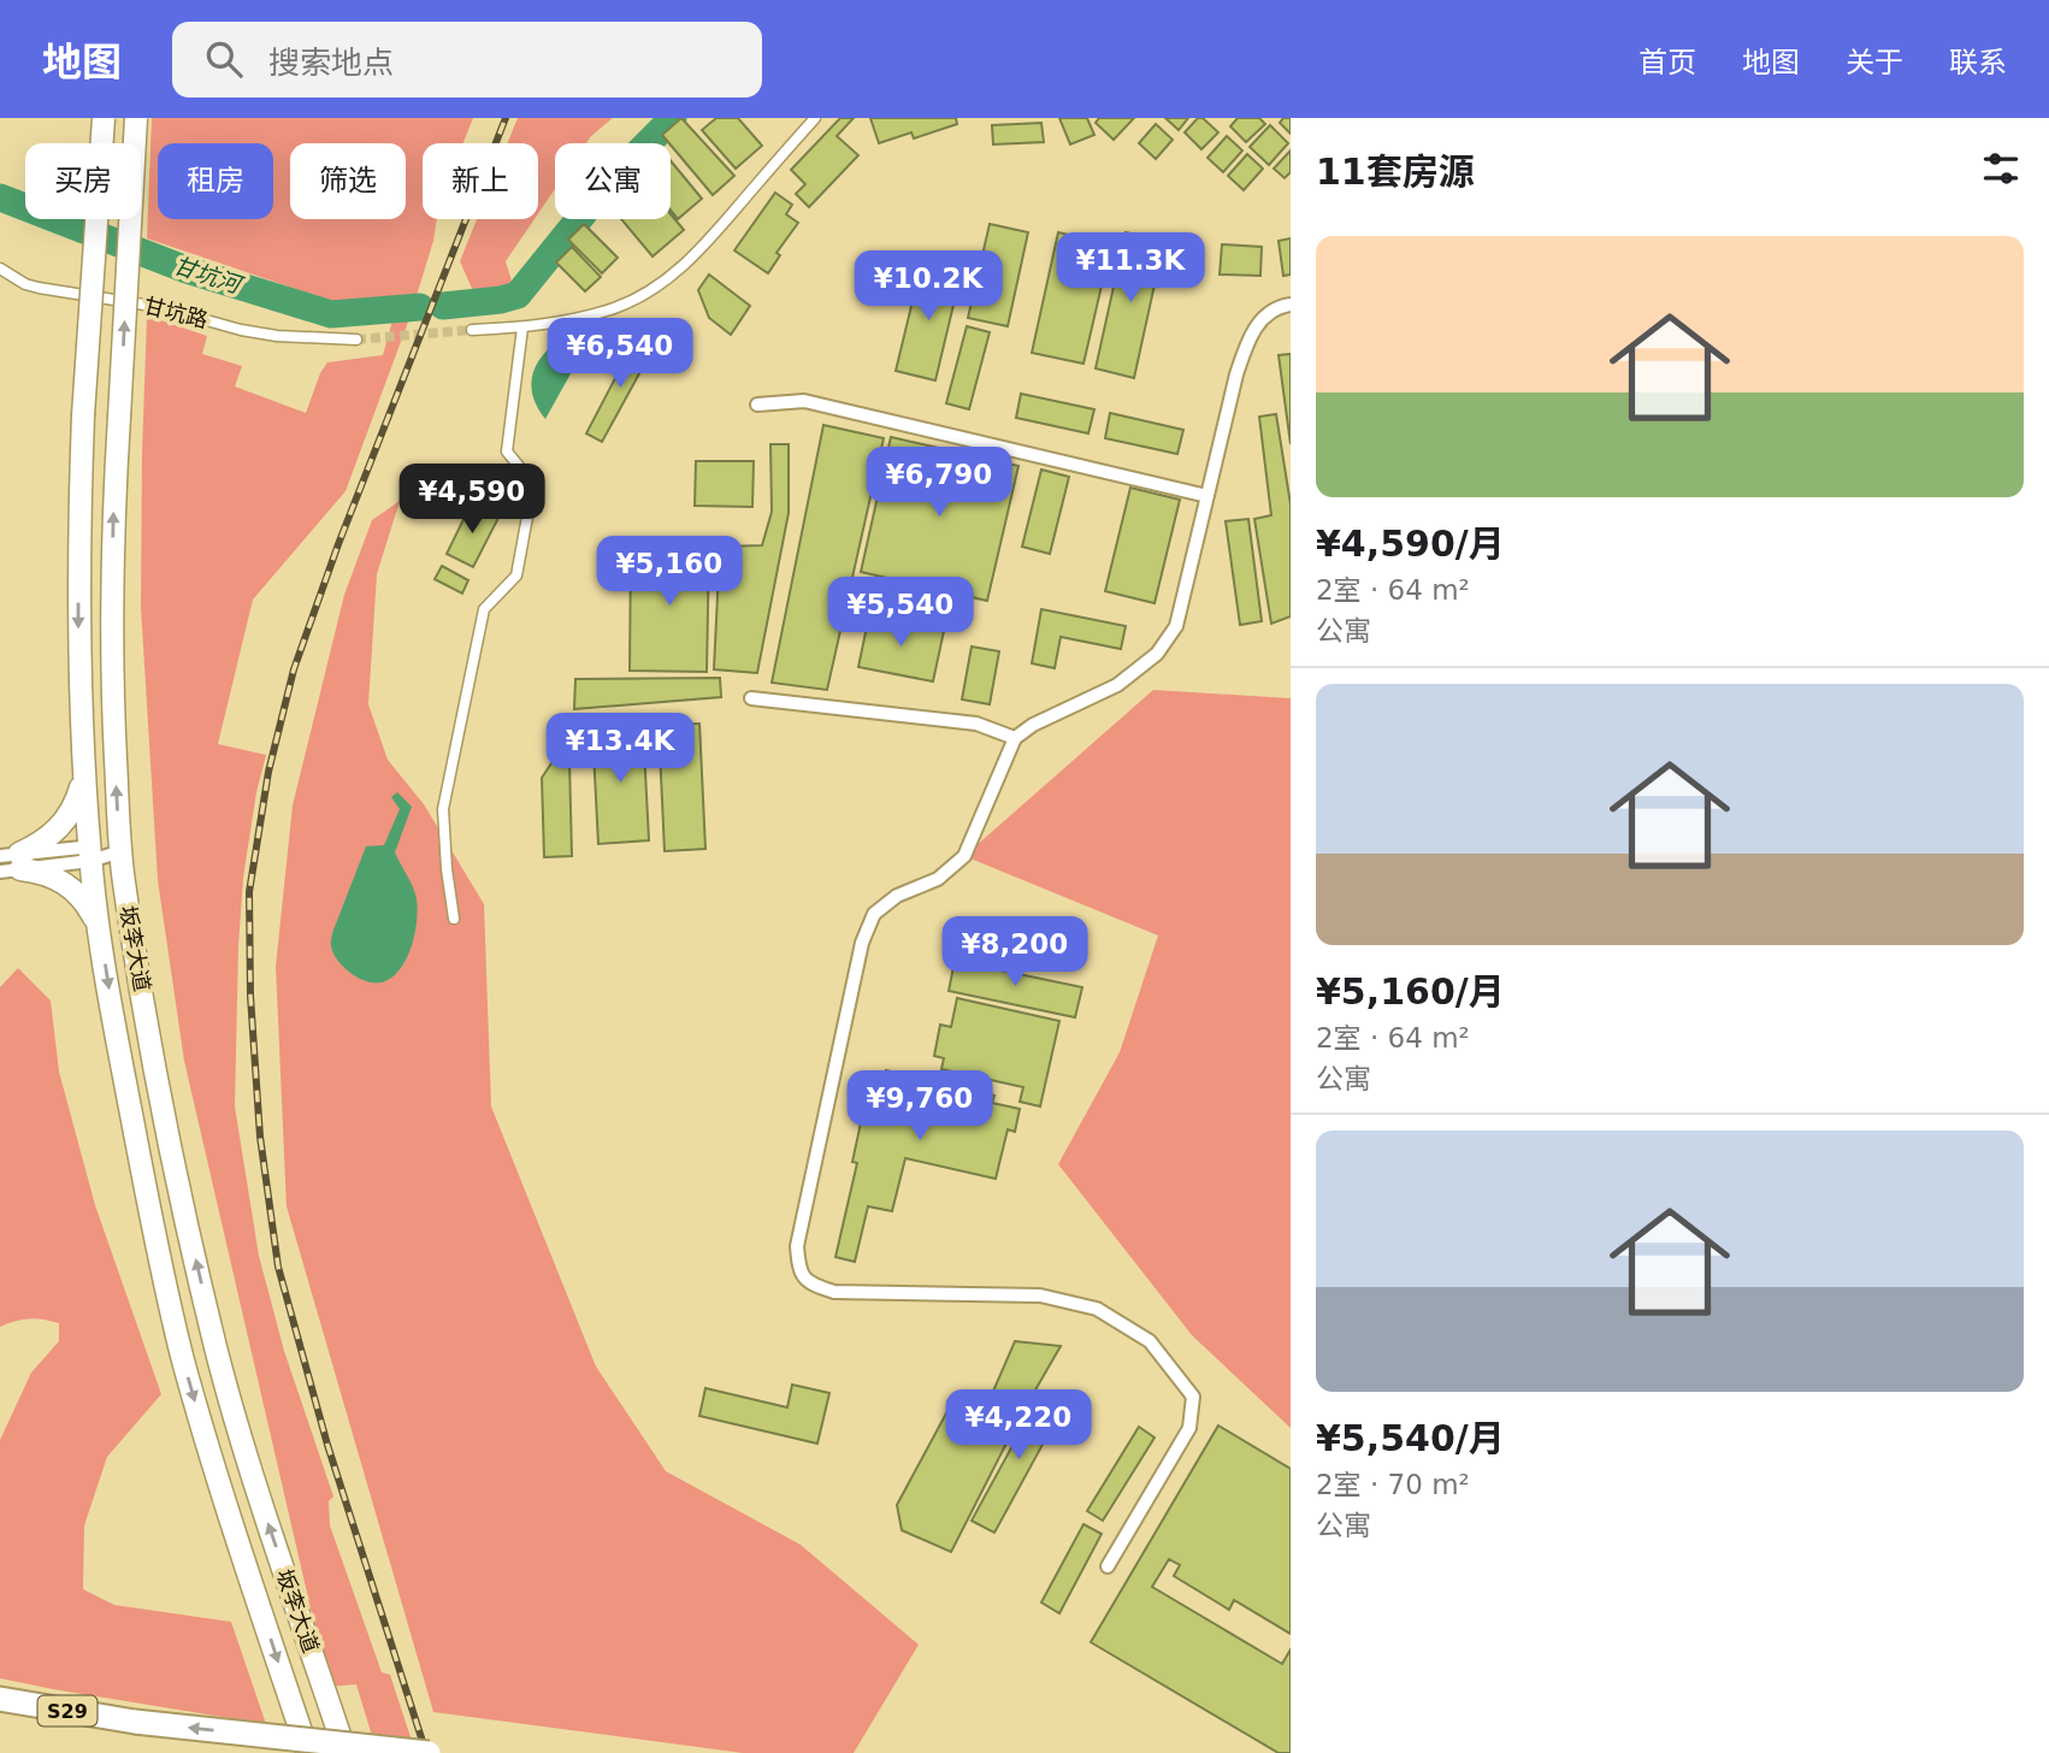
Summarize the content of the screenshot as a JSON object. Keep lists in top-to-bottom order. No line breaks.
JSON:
{"streets":{"highway":["S29"],"main road":["坂李大道"],"street":["甘坑路"]},"water":["甘坑河"],"page":{"header":"地图","search":"搜索地点","nav":["首页","地图","关于","联系"],"heading":"11套房源","chip":["买房","租房","筛选","新上","公寓"],"list":[{"name":"¥4,590/月","note":"2室 · 64 m² · 公寓"},{"name":"¥5,160/月","note":"2室 · 64 m² · 公寓"},{"name":"¥5,540/月","note":"2室 · 70 m² · 公寓"}],"price":["¥11.3K","¥10.2K","¥6,540","¥6,790","¥4,590","¥5,160","¥5,540","¥13.4K","¥8,200","¥9,760","¥4,220"]}}
